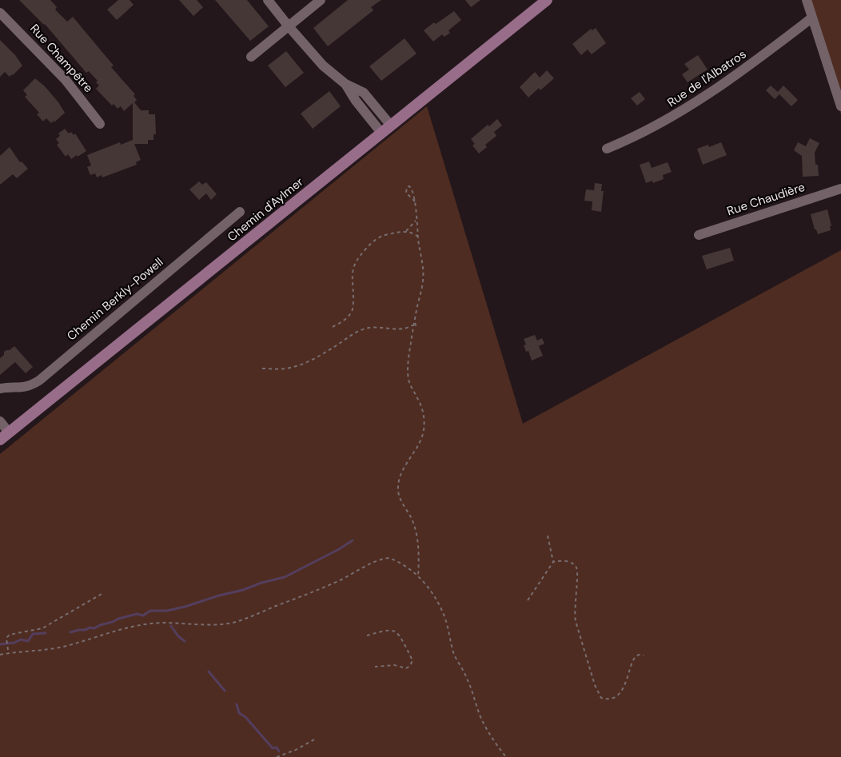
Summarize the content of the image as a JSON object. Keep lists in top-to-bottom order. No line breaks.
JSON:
{"streets":{"main road":["Chemin d'Aylmer"],"street":["Rue Champêtre","Rue de l'Albatros","Rue Chaudière","Chemin Berkly-Powell"]}}
